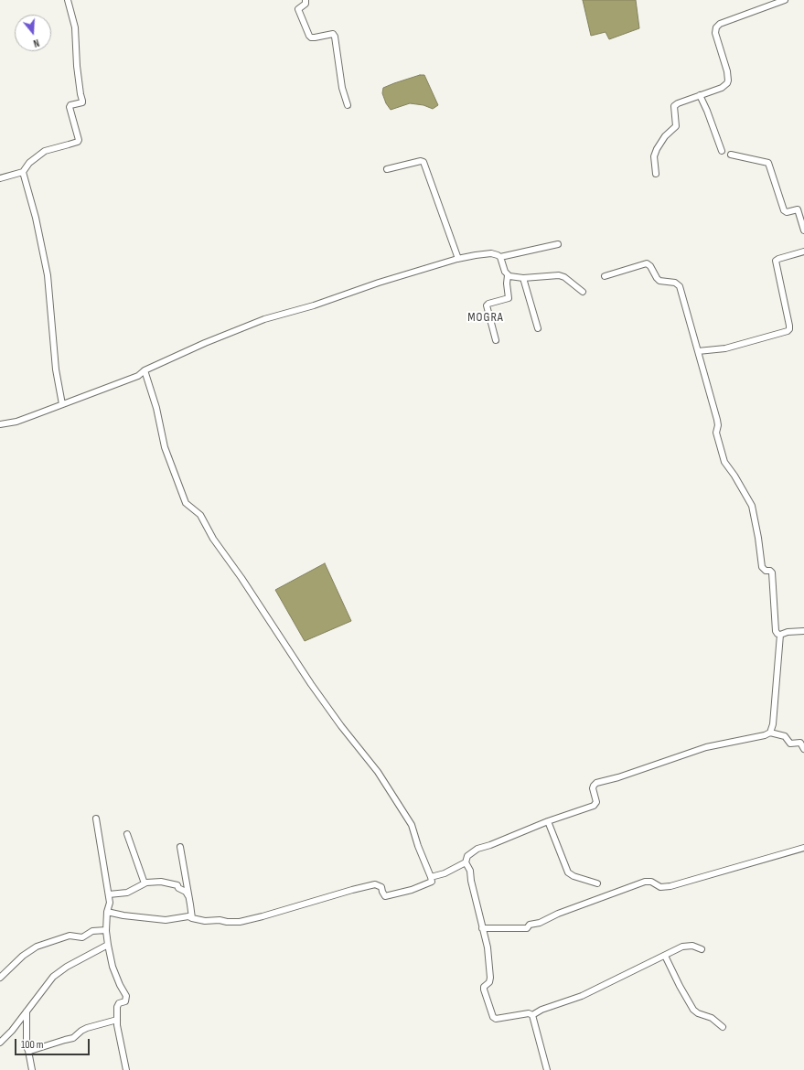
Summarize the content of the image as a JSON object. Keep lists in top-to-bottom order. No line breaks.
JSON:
{"districts":["MOGRA"],"scale_bar":"100 m","north":"bottom"}
